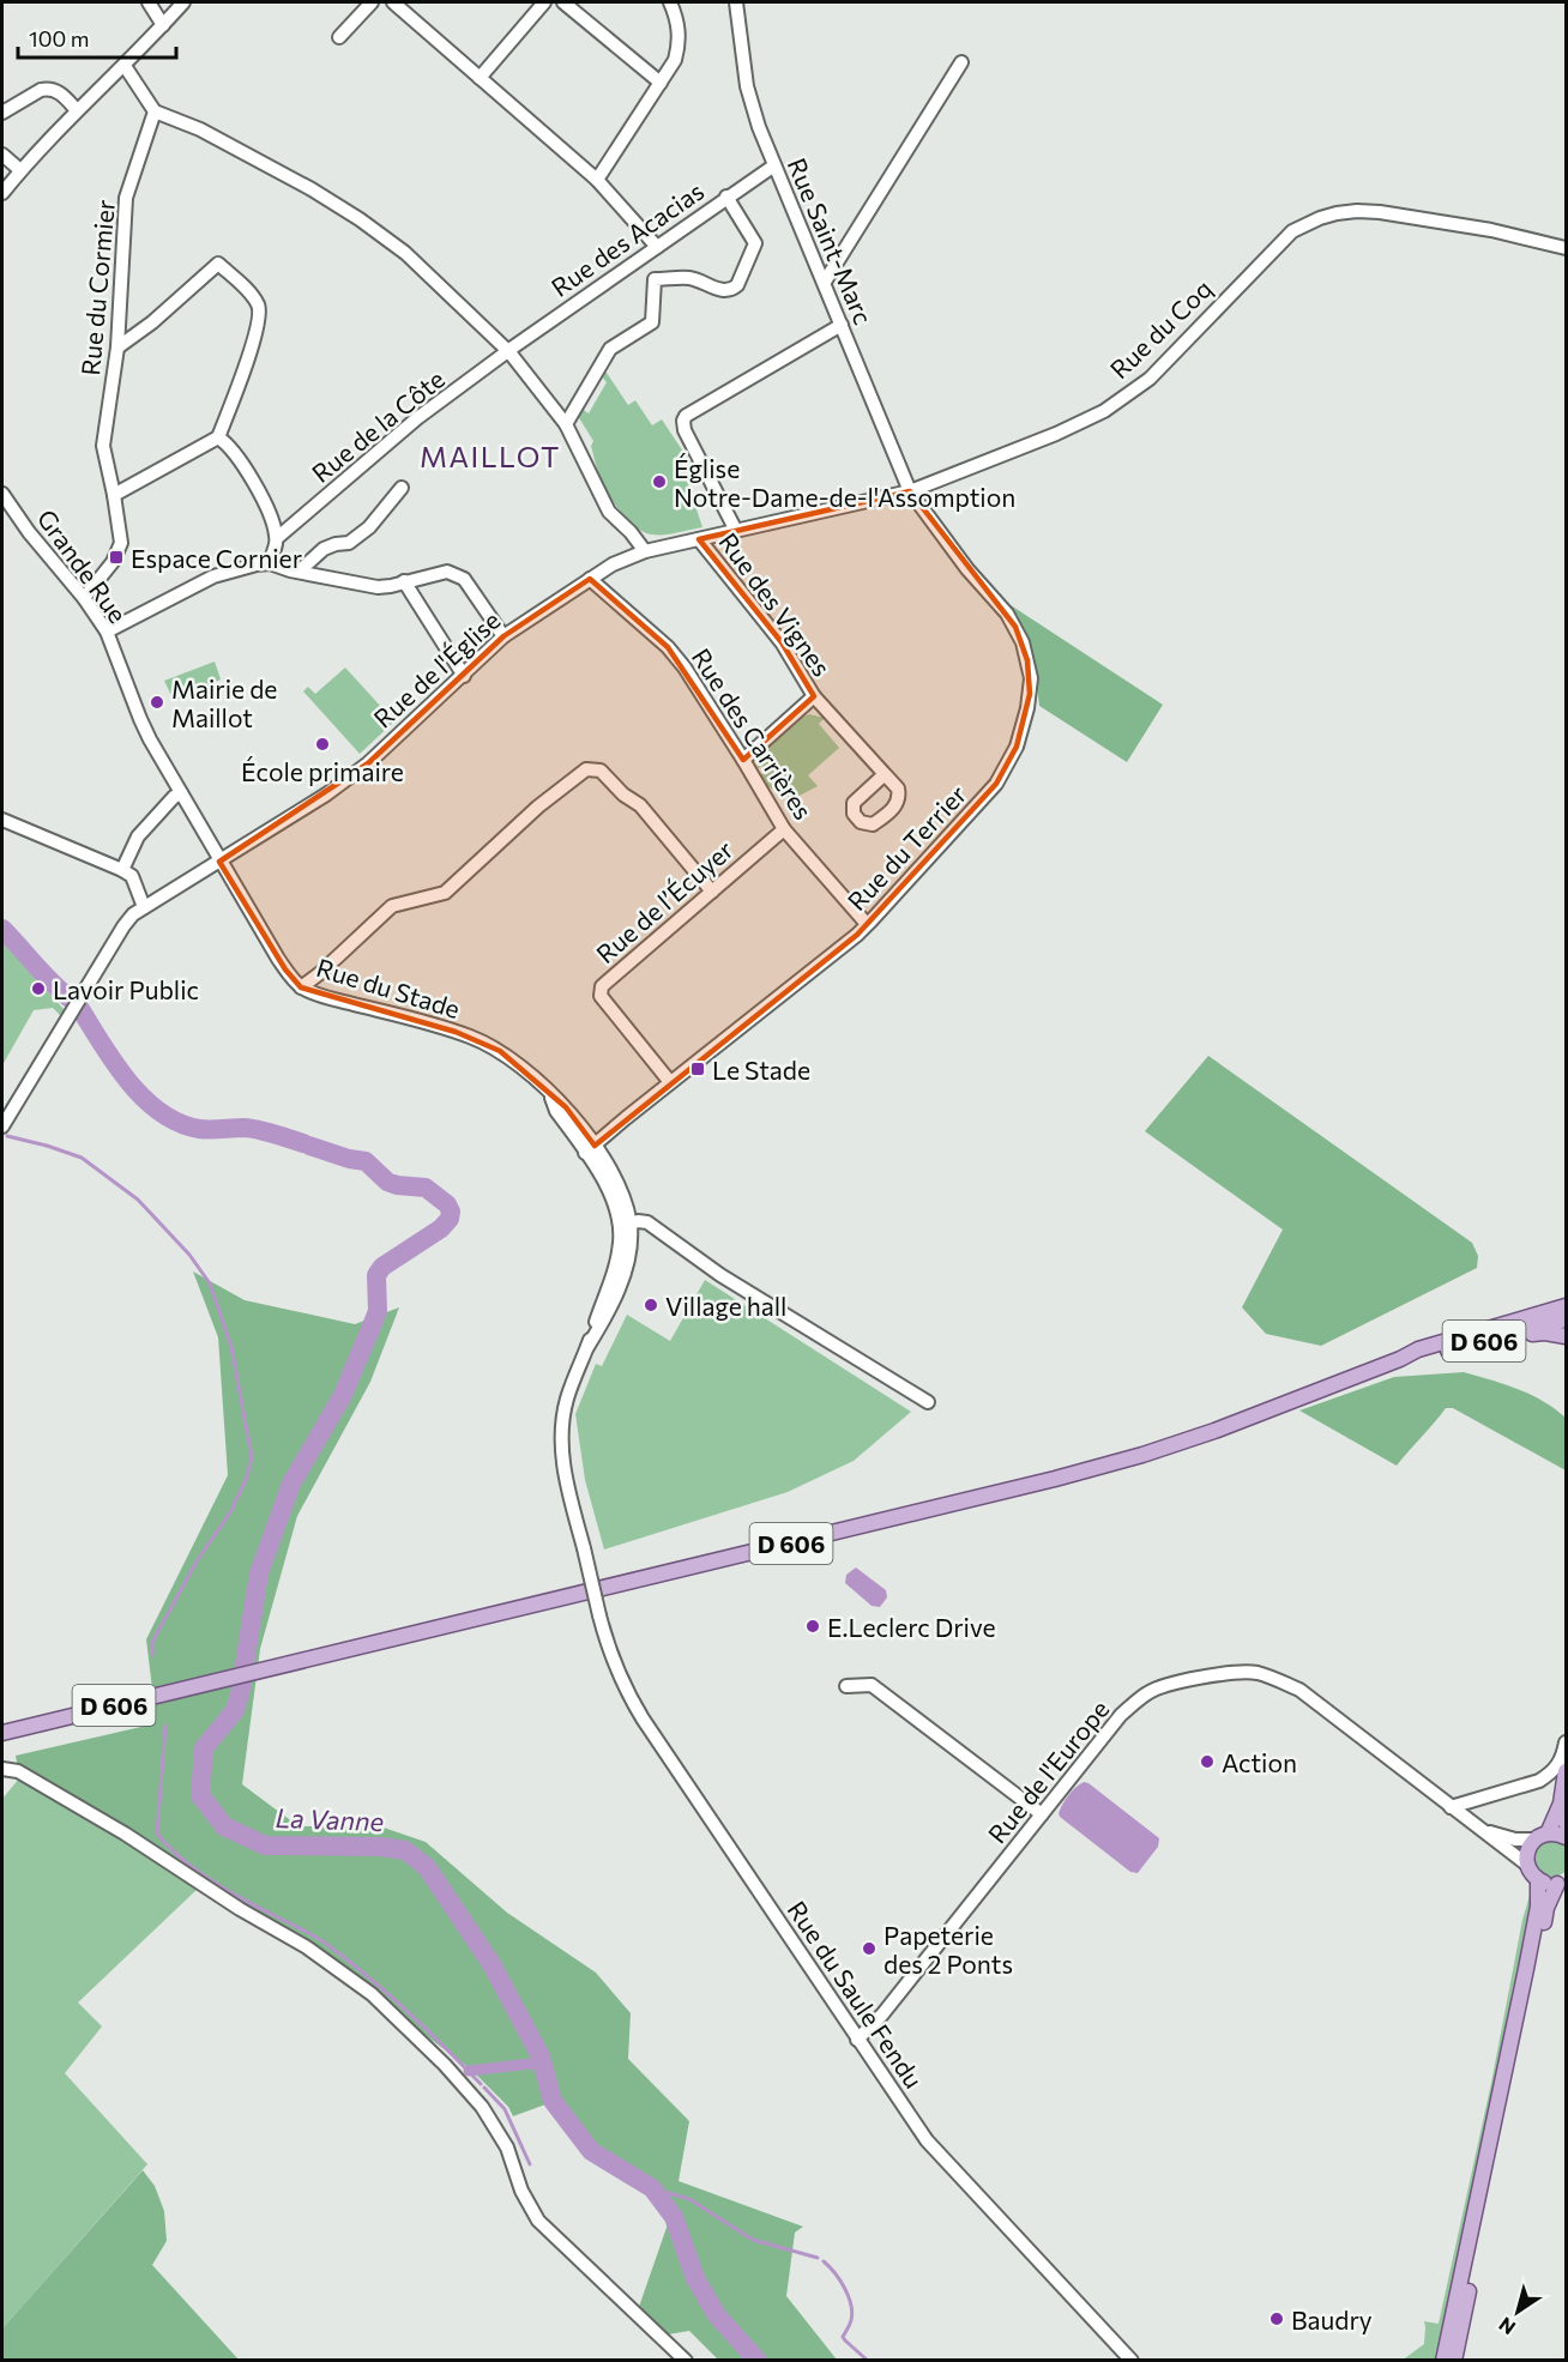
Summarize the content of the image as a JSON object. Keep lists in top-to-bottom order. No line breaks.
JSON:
{"streets":{"main road":["D 606"],"street":["Rue des Acacias","Rue Saint-Marc","Rue du Cormier","Rue du Coq","Rue de la Côte","Grande Rue","Rue des Vignes","Rue de l'Église","Rue des Carrières","Rue du Terrier","Rue de l’Écuyer","Rue du Stade","Rue de l'Europe","Rue du Saule Fendu"]},"crossings":[["Rue des Acacias","Rue Saint-Marc"],["Rue des Acacias","Rue de la Côte"],["Rue Saint-Marc","Rue du Coq"],["Rue Saint-Marc","Rue de l'Église"],["Rue Saint-Marc","Rue du Terrier"],["Rue du Cormier","Grande Rue"],["Rue du Coq","Rue de l'Église"],["Rue du Coq","Rue du Terrier"],["Grande Rue","Rue de l'Église"],["Grande Rue","Rue du Stade"],["Rue des Vignes","Rue de l'Église"],["Rue des Vignes","Rue des Carrières"],["Rue de l'Église","Rue des Carrières"],["Rue de l'Église","Rue du Terrier"],["Rue de l'Église","Rue du Stade"],["Rue des Carrières","Rue du Terrier"],["Rue des Carrières","Rue de l’Écuyer"],["Rue du Terrier","Rue de l’Écuyer"],["Rue du Terrier","Rue du Stade"],["Rue du Stade","Rue du Saule Fendu"],["Rue de l'Europe","Rue du Saule Fendu"]],"districts":["MAILLOT"],"water":["La Vanne"],"places":{"other":["Église Notre-Dame-de-l'Assomption","Mairie de Maillot","École primaire","Lavoir Public","Village hall","E.Leclerc Drive","Action","Papeterie des 2 Ponts","Baudry"],"transit":["Espace Cornier","Le Stade"]},"scale_bar":"100 m","north":"bottom left"}
